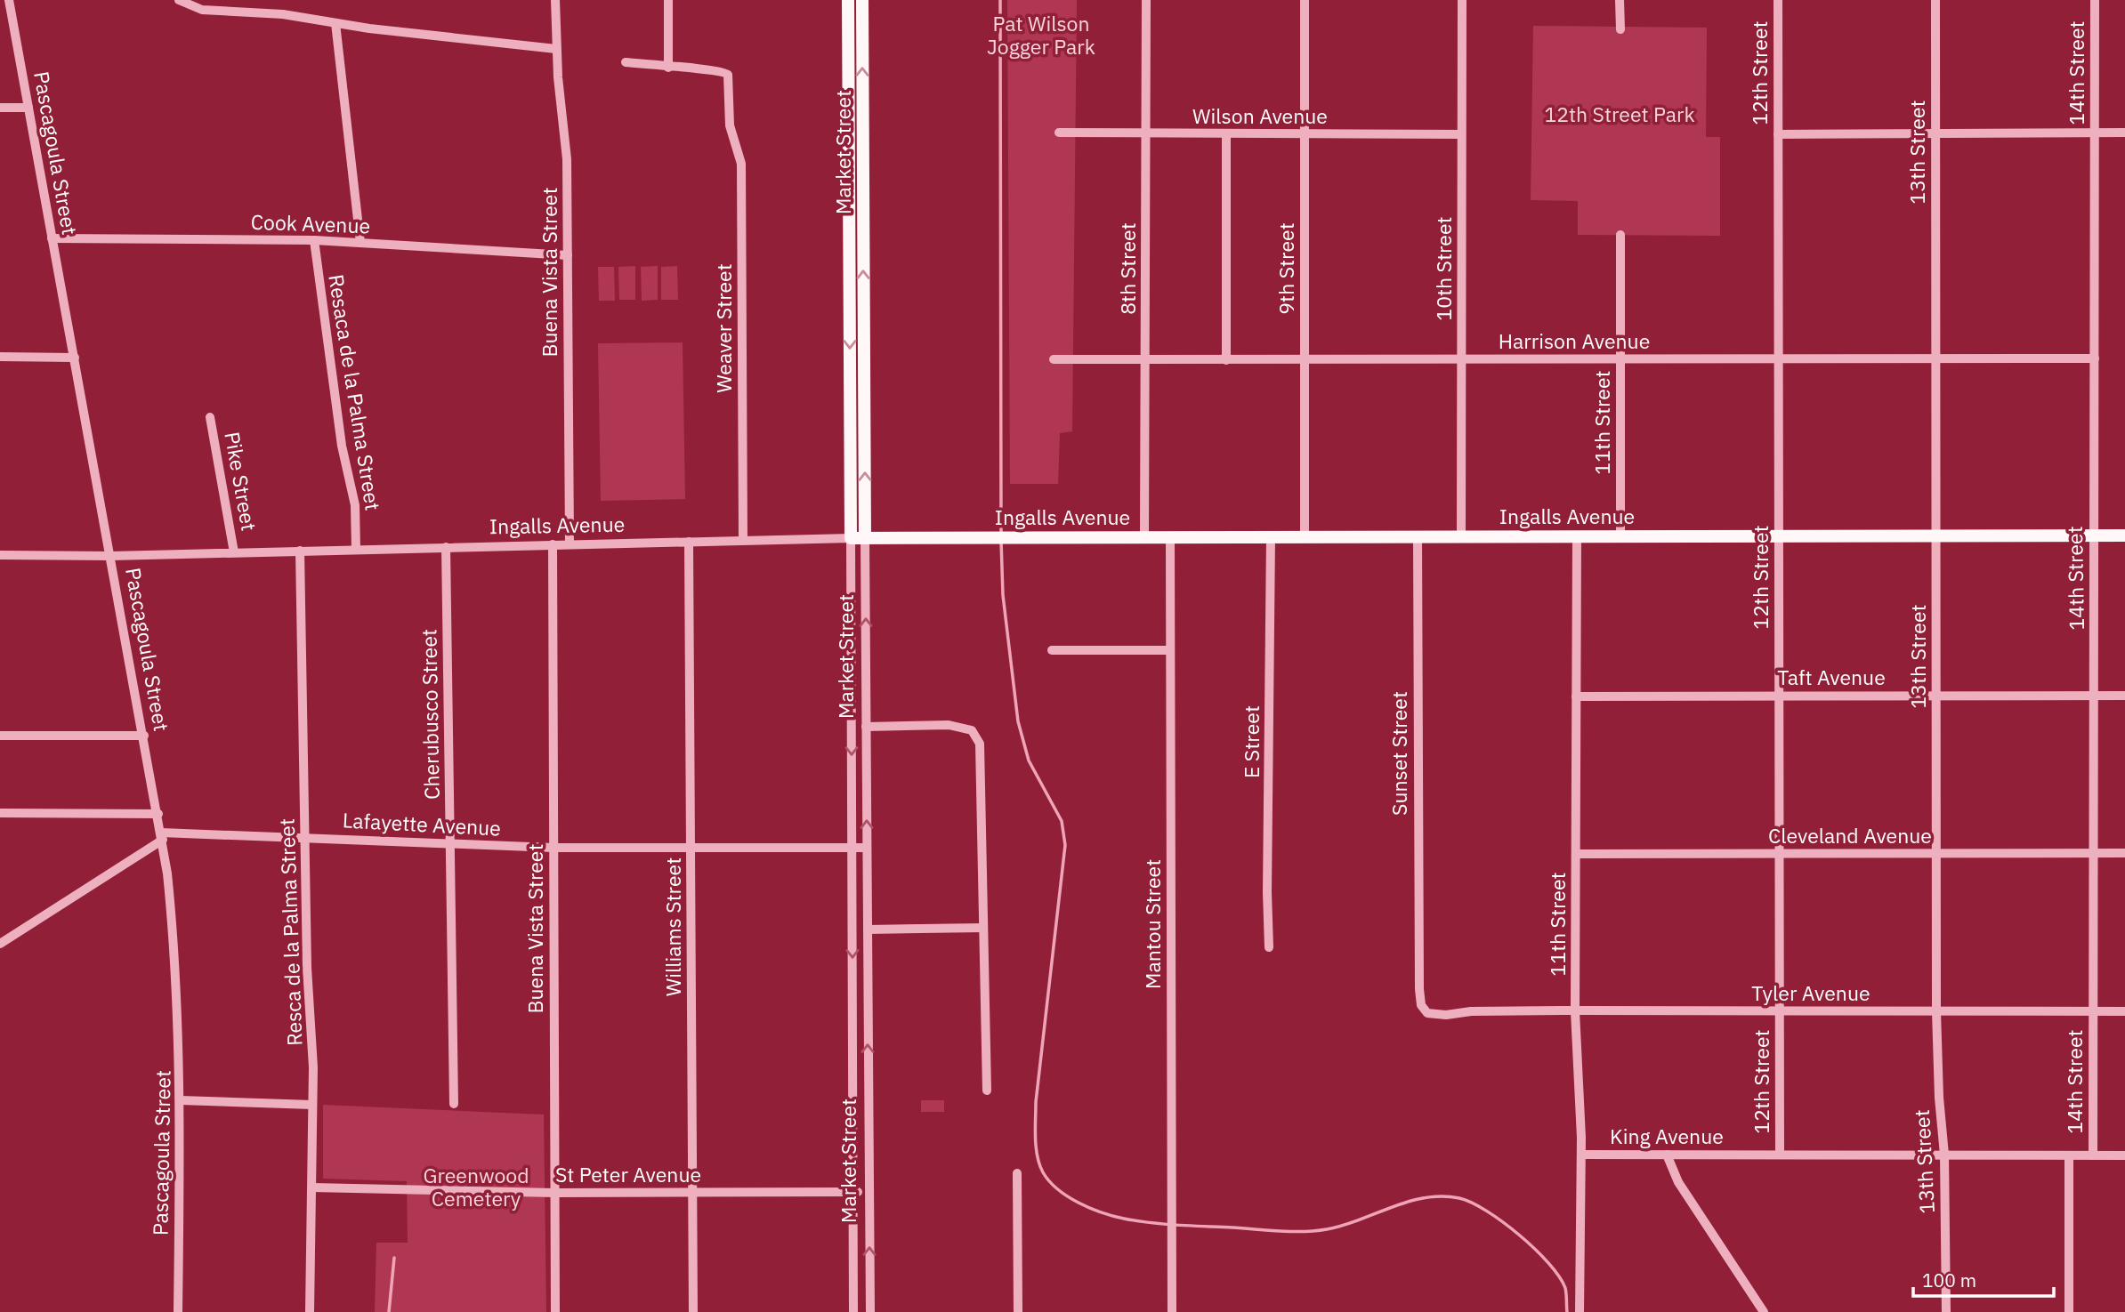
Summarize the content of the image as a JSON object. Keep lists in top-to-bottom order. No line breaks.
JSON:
{"streets":{"main road":["Market Street","Ingalls Avenue"],"street":["12th Street","14th Street","Wilson Avenue","13th Street","Pascagoula Street","Cook Avenue","8th Street","9th Street","10th Street","Buena Vista Street","Weaver Street","Harrison Avenue","Resaca de la Palma Street","11th Street","Pike Street","Taft Avenue","Cherubusco Street","E Street","Sunset Street","Lafayette Avenue","Cleveland Avenue","Mantou Street","Williams Street","Resca de la Palma Street","Tyler Avenue","King Avenue","St Peter Avenue"]},"crossings":[["12th Street","Harrison Avenue"],["12th Street","Ingalls Avenue"],["12th Street","Taft Avenue"],["12th Street","Cleveland Avenue"],["12th Street","Tyler Avenue"],["12th Street","King Avenue"],["14th Street","Harrison Avenue"],["14th Street","Ingalls Avenue"],["14th Street","Taft Avenue"],["14th Street","Cleveland Avenue"],["14th Street","Tyler Avenue"],["14th Street","King Avenue"],["Wilson Avenue","8th Street"],["Wilson Avenue","9th Street"],["Wilson Avenue","10th Street"],["Market Street","Ingalls Avenue"],["Market Street","Lafayette Avenue"],["Market Street","St Peter Avenue"],["13th Street","Harrison Avenue"],["13th Street","Ingalls Avenue"],["13th Street","Taft Avenue"],["13th Street","Cleveland Avenue"],["13th Street","Tyler Avenue"],["13th Street","King Avenue"],["Pascagoula Street","Cook Avenue"],["Pascagoula Street","Ingalls Avenue"],["Pascagoula Street","Lafayette Avenue"],["Cook Avenue","Buena Vista Street"],["Cook Avenue","Resaca de la Palma Street"],["8th Street","Harrison Avenue"],["8th Street","Ingalls Avenue"],["9th Street","Harrison Avenue"],["9th Street","Ingalls Avenue"],["10th Street","Harrison Avenue"],["10th Street","Ingalls Avenue"],["Buena Vista Street","Ingalls Avenue"],["Buena Vista Street","Lafayette Avenue"],["Buena Vista Street","St Peter Avenue"],["Weaver Street","Ingalls Avenue"],["Harrison Avenue","11th Street"],["Resaca de la Palma Street","Ingalls Avenue"],["11th Street","Ingalls Avenue"],["11th Street","Taft Avenue"],["11th Street","Cleveland Avenue"],["11th Street","Tyler Avenue"],["11th Street","King Avenue"],["Pike Street","Ingalls Avenue"],["Ingalls Avenue","Cherubusco Street"],["Ingalls Avenue","E Street"],["Ingalls Avenue","Sunset Street"],["Ingalls Avenue","Mantou Street"],["Ingalls Avenue","Williams Street"],["Ingalls Avenue","Resca de la Palma Street"],["Cherubusco Street","Lafayette Avenue"],["Sunset Street","Tyler Avenue"],["Lafayette Avenue","Williams Street"],["Lafayette Avenue","Resca de la Palma Street"],["Williams Street","St Peter Avenue"],["Resca de la Palma Street","St Peter Avenue"]],"parks":["Pat Wilson Jogger Park","12th Street Park","Greenwood Cemetery"],"scale_bar":"100 m"}
